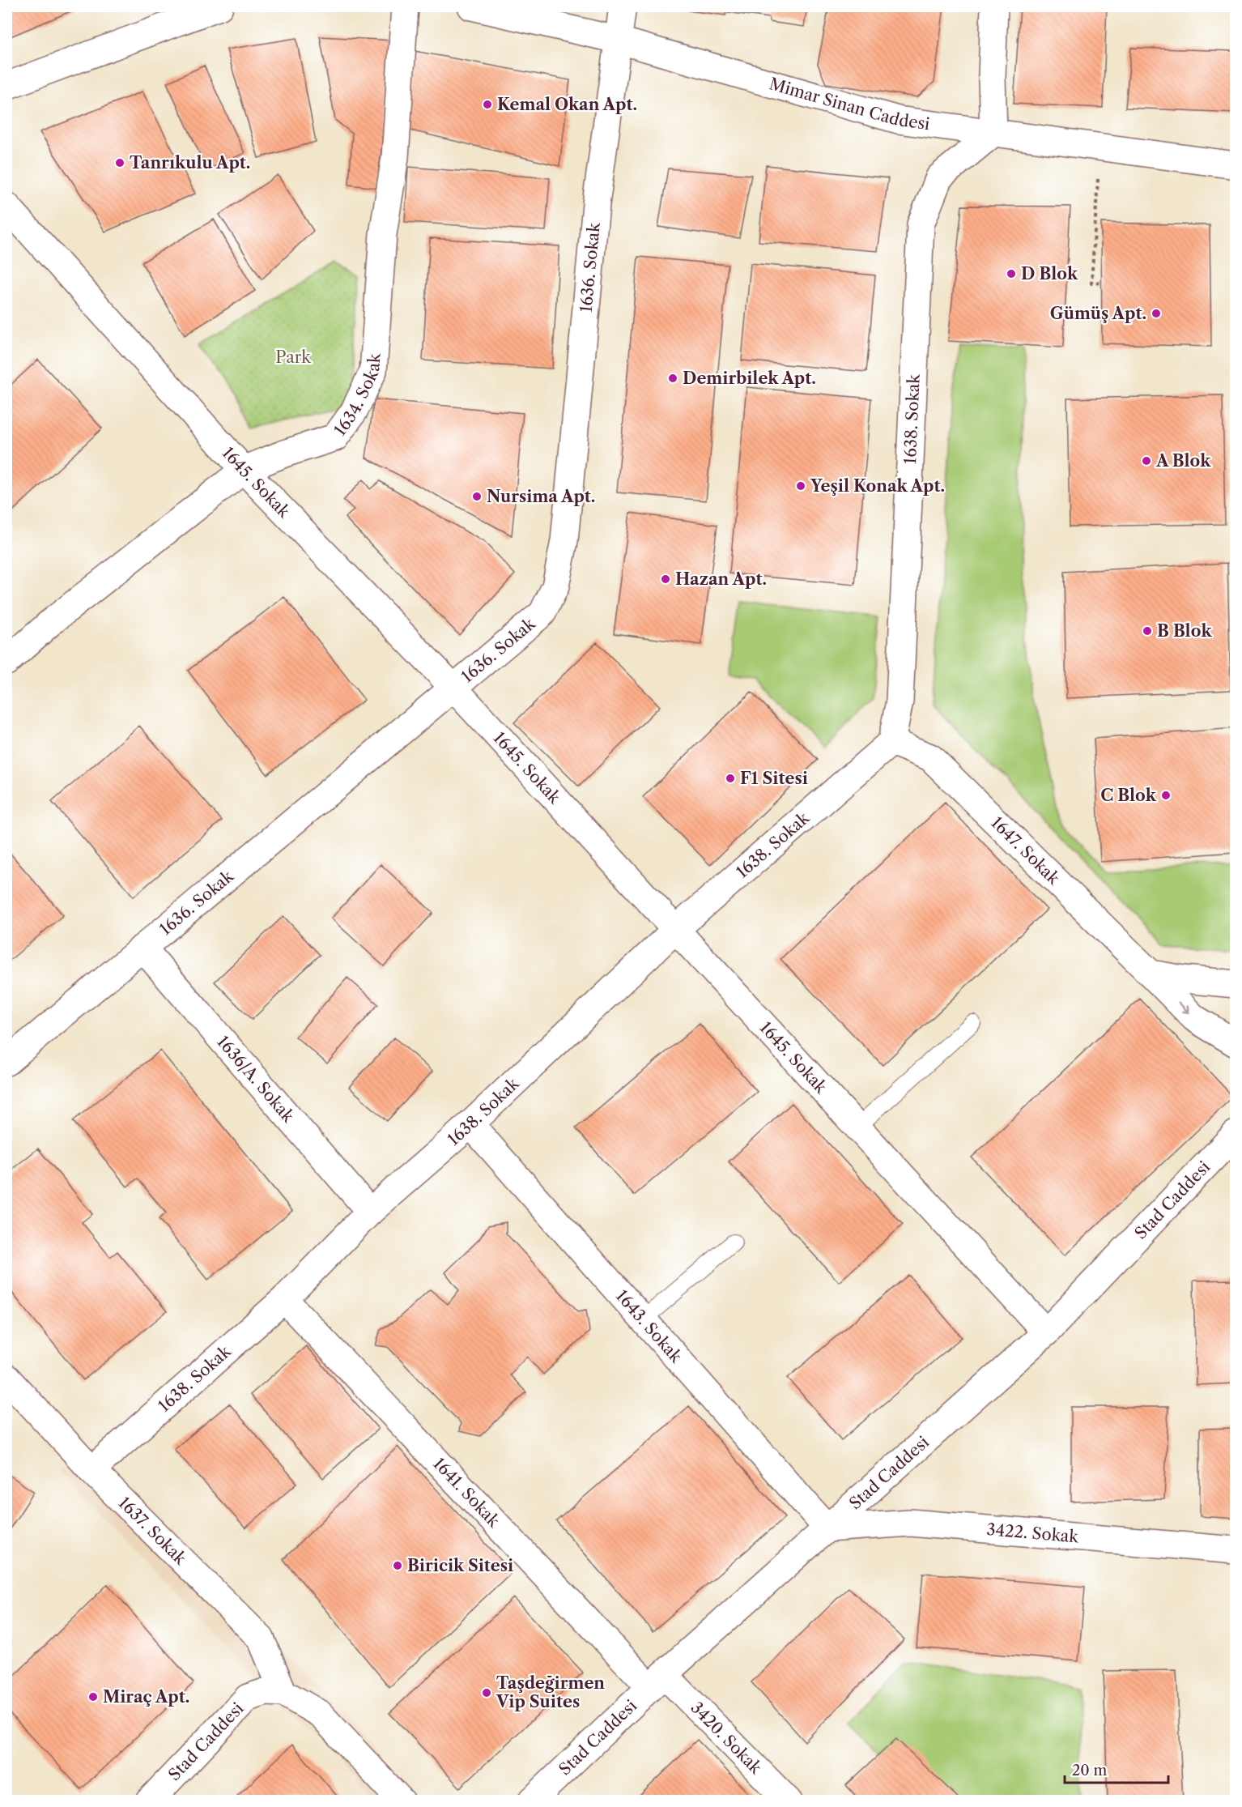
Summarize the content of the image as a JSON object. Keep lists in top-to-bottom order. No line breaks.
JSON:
{"streets":{"street":["Mimar Sinan Caddesi","1636. Sokak","1634. Sokak","1638. Sokak","1645. Sokak","1647. Sokak","1636/A. Sokak","Stad Caddesi","1643. Sokak","1641. Sokak","1637. Sokak","3422. Sokak","3420. Sokak"]},"crossings":[["Mimar Sinan Caddesi","1636. Sokak"],["Mimar Sinan Caddesi","1638. Sokak"],["1636. Sokak","1645. Sokak"],["1636. Sokak","1636/A. Sokak"],["1634. Sokak","1645. Sokak"],["1638. Sokak","1645. Sokak"],["1638. Sokak","1647. Sokak"],["1638. Sokak","1636/A. Sokak"],["1638. Sokak","1643. Sokak"],["1638. Sokak","1641. Sokak"],["1638. Sokak","1637. Sokak"],["1645. Sokak","Stad Caddesi"],["Stad Caddesi","1643. Sokak"],["Stad Caddesi","1641. Sokak"],["Stad Caddesi","1637. Sokak"],["Stad Caddesi","3422. Sokak"],["Stad Caddesi","3420. Sokak"],["1643. Sokak","3422. Sokak"],["1641. Sokak","3420. Sokak"]],"parks":["Park"],"places":["Kemal Okan Apt.","Tanrıkulu Apt.","D Blok","Gümüş Apt.","Demirbilek Apt.","A Blok","Yeşil Konak Apt.","Nursima Apt.","Hazan Apt.","B Blok","F1 Sitesi","C Blok","Biricik Sitesi","Taşdeğirmen Vip Suites","Miraç Apt."],"scale_bar":"20 m"}
